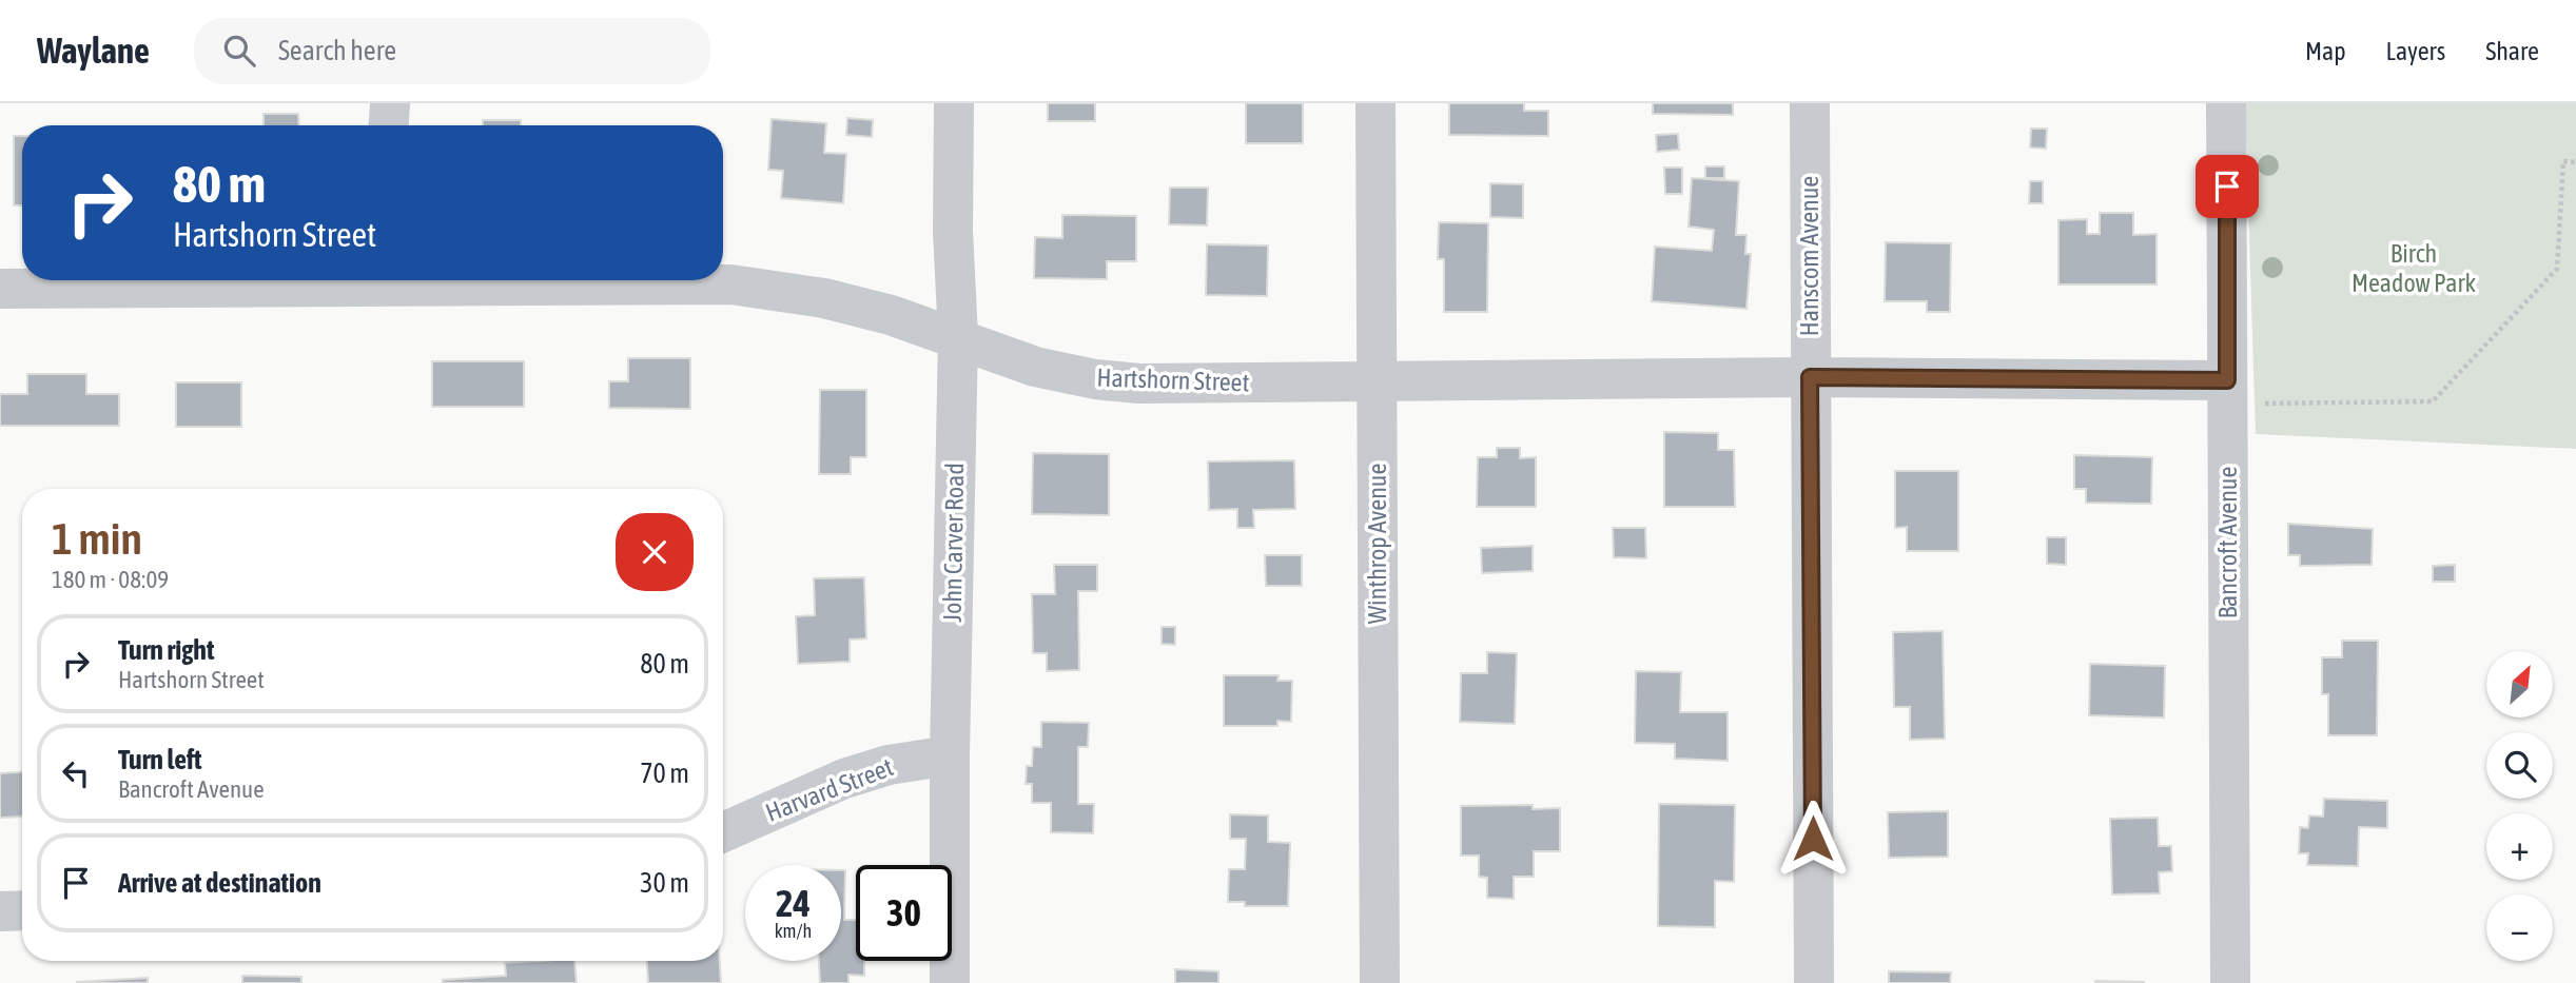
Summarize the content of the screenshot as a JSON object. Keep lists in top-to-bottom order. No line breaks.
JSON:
{"streets":{"street":["Hanscom Avenue","Hartshorn Street","John Carver Road","Bancroft Avenue","Winthrop Avenue","Harvard Street"]},"crossings":[["Hanscom Avenue","Hartshorn Street"],["Hartshorn Street","John Carver Road"],["Hartshorn Street","Bancroft Avenue"],["Hartshorn Street","Winthrop Avenue"],["John Carver Road","Harvard Street"]],"parks":["Birch Meadow Park"],"north":"top right","page":{"header":"Waylane","search":"Search here","nav":["Map","Layers","Share"],"turn":["80 m","Hartshorn Street"],"heading":["1 min","180 m · 08:09"],"list":[{"name":"Turn right","note":"Hartshorn Street","value":"80 m"},{"name":"Turn left","note":"Bancroft Avenue","value":"70 m"},{"name":"Arrive at destination","value":"30 m"}],"map_buttons":["+","−"],"speed":"24 km/h","limit":"30"}}
